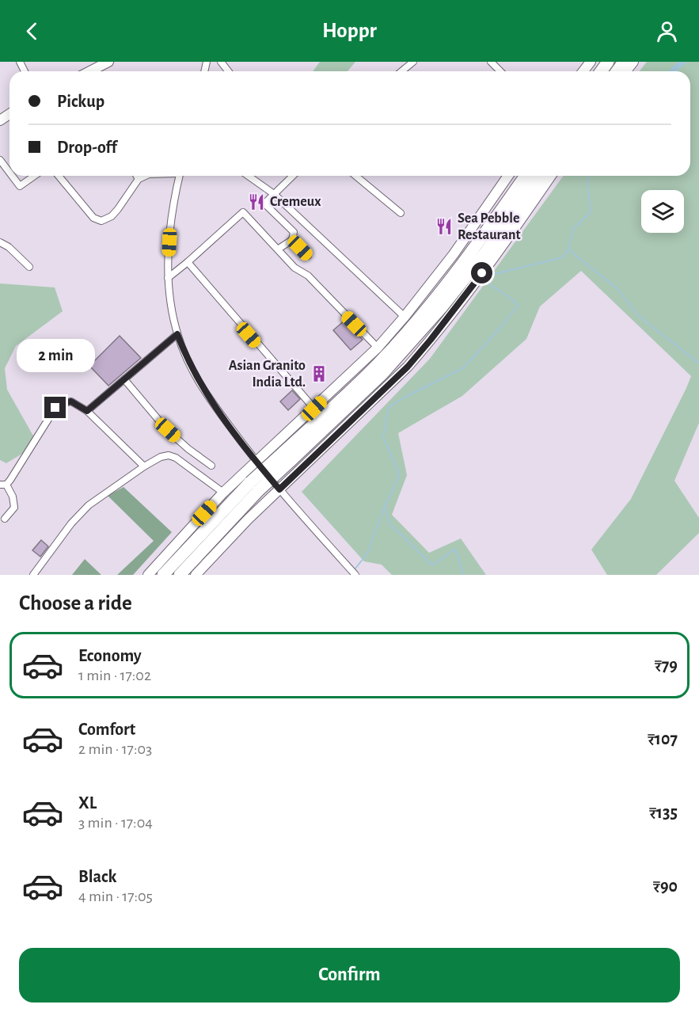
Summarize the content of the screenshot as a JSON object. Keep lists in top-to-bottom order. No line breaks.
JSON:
{"places":{"restaurant":["Cremeux","Sea Pebble Restaurant"],"building":["Asian Granito India Ltd."]},"page":{"header":"Hoppr","banner":["Pickup","Drop-off"],"bubble":"2 min","heading":"Choose a ride","list":[{"name":"Economy","note":"1 min · 17:02","value":"₹79"},{"name":"Comfort","note":"2 min · 17:03","value":"₹107"},{"name":"XL","note":"3 min · 17:04","value":"₹135"},{"name":"Black","note":"4 min · 17:05","value":"₹90"}],"buttons":"Confirm"}}
